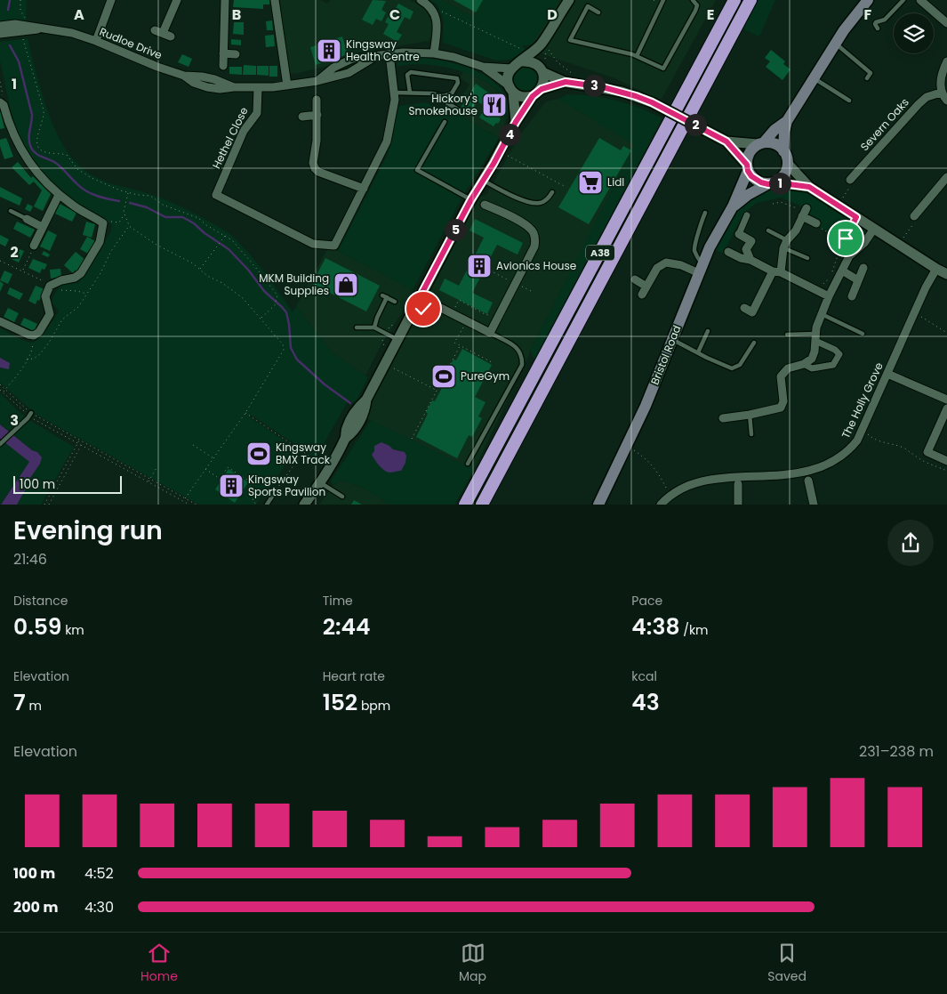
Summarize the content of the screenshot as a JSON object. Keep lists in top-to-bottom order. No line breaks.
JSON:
{"streets":{"highway":["A38"],"main road":["Bristol Road"],"street":["Rudloe Drive","Severn Oaks","Hethel Close","The Holly Grove"]},"crossings":[["Rudloe Drive","Hethel Close"]],"places":{"building":["Kingsway Health Centre","Avionics House","Kingsway Sports Pavilion"],"restaurant":["Hickory's Smokehouse"],"supermarket":["Lidl"],"shop":["MKM Building Supplies"],"sports":["PureGym","Kingsway BMX Track"]},"scale_bar":"100 m","page":{"pins":["3","2","4","1","5"],"scale":"100 m","heading":["Evening run","21:46"],"stats":[["Distance","0.59 km"],["Time","2:44"],["Pace","4:38 /km"],["Elevation","7 m"],["Heart rate","152 bpm"],["kcal","43"]],"chart":["Elevation","231–238 m"],"list":[{"name":"100 m","note":"4:52"},{"name":"200 m","note":"4:30"}],"tabs":["Home","Map","Saved"]},"grid":{"columns":["A","B","C","D","E","F"],"rows":["1","2","3"]}}
